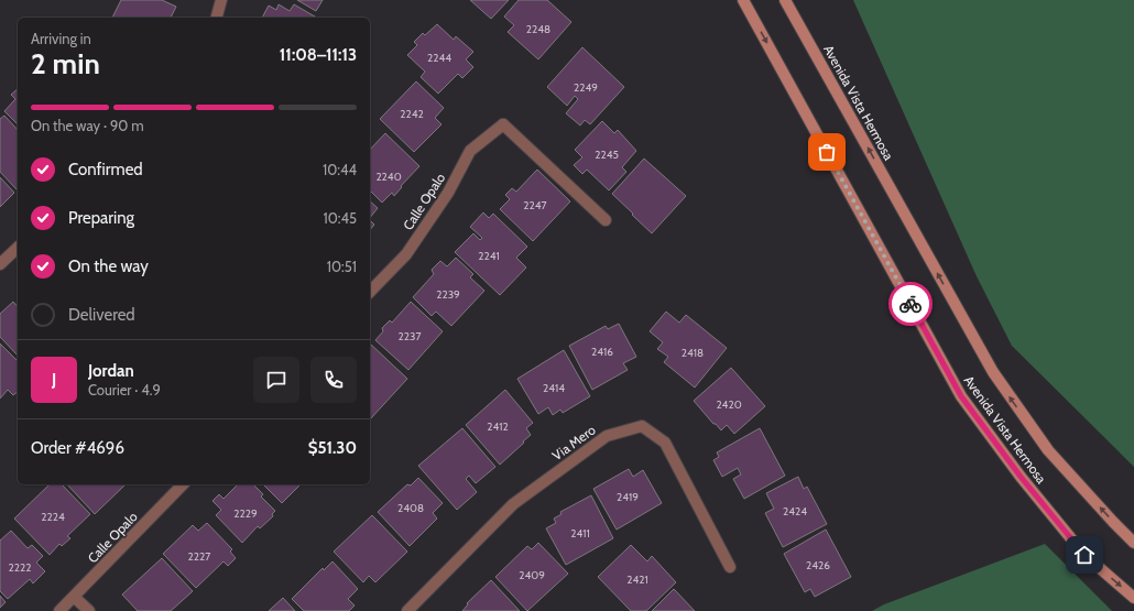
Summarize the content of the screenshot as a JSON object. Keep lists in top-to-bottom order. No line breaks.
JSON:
{"streets":{"main road":["Avenida Vista Hermosa"],"street":["Calle Opalo","Via Mero"]},"house_numbers":["2248","2244","2249","2242","2245","2240","2247","2241","2239","2237","2416","2418","2414","2420","2412","2419","2408","2424","2229","2224","2411","2227","2426","2222","2409","2421"],"page":{"heading":["2 min","Arriving in","11:08–11:13"],"panel":["Jordan","Courier · 4.9","Order #4696","$51.30"],"bar":"On the way · 90 m","list":[["Confirmed","10:44"],["Preparing","10:45"],["On the way","10:51"],"Delivered"],"round":"J"}}
